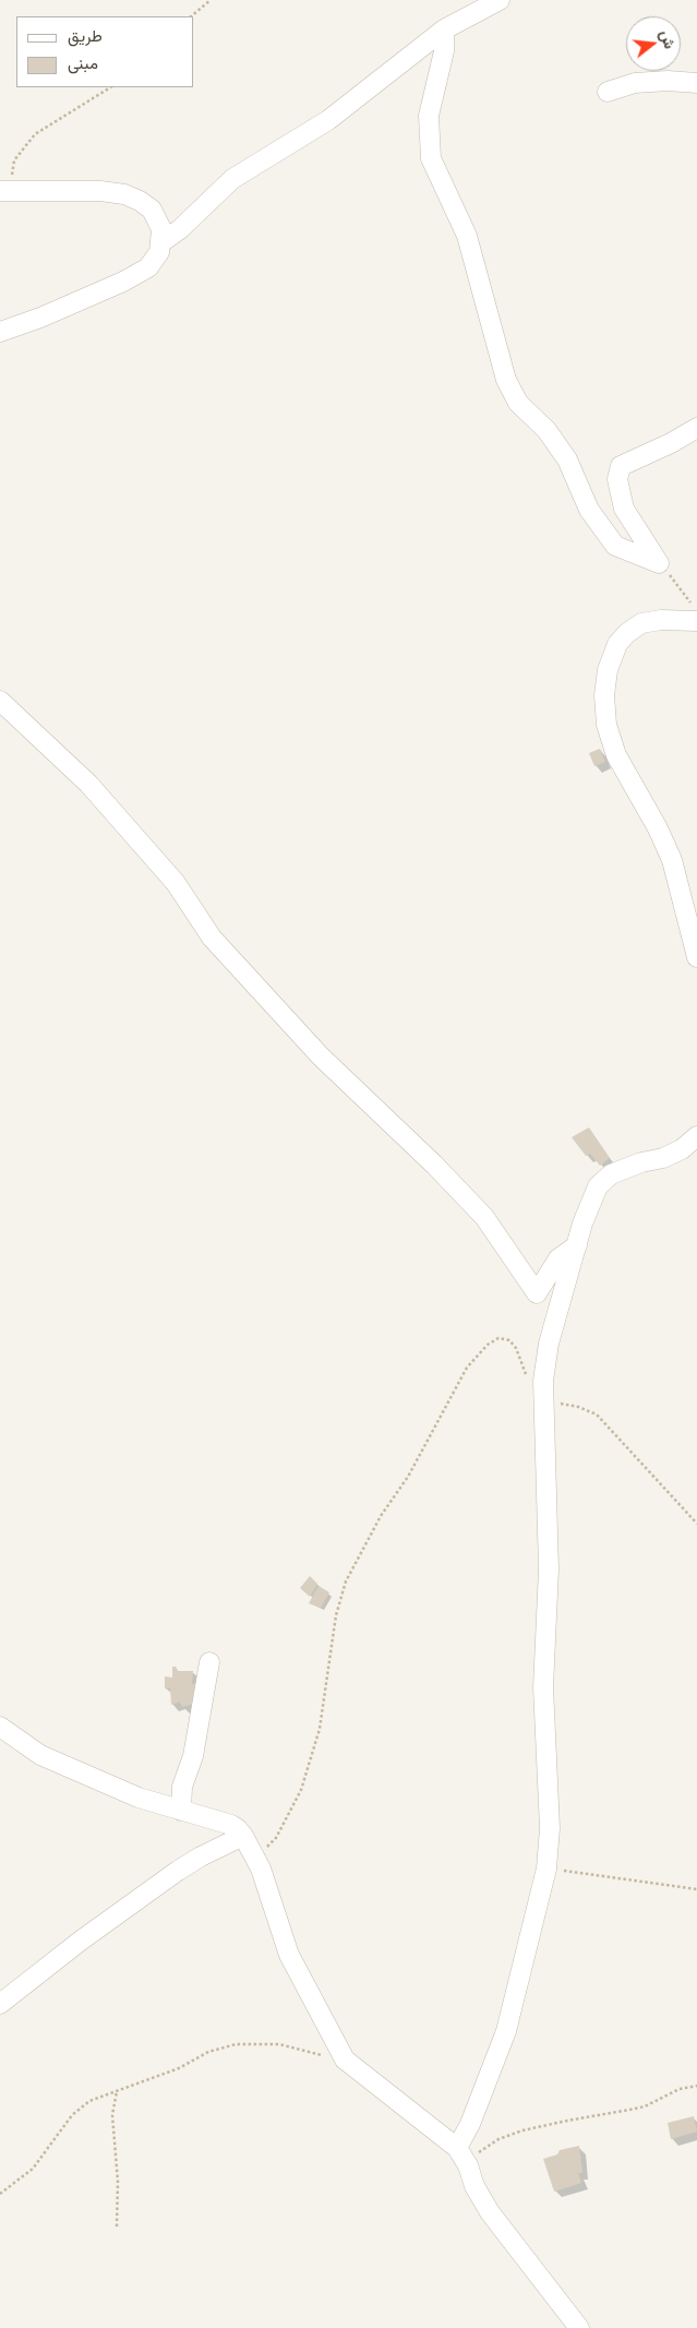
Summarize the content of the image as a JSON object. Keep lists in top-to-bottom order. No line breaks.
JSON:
{"legend":["طريق","مبنى"],"north":"right"}
